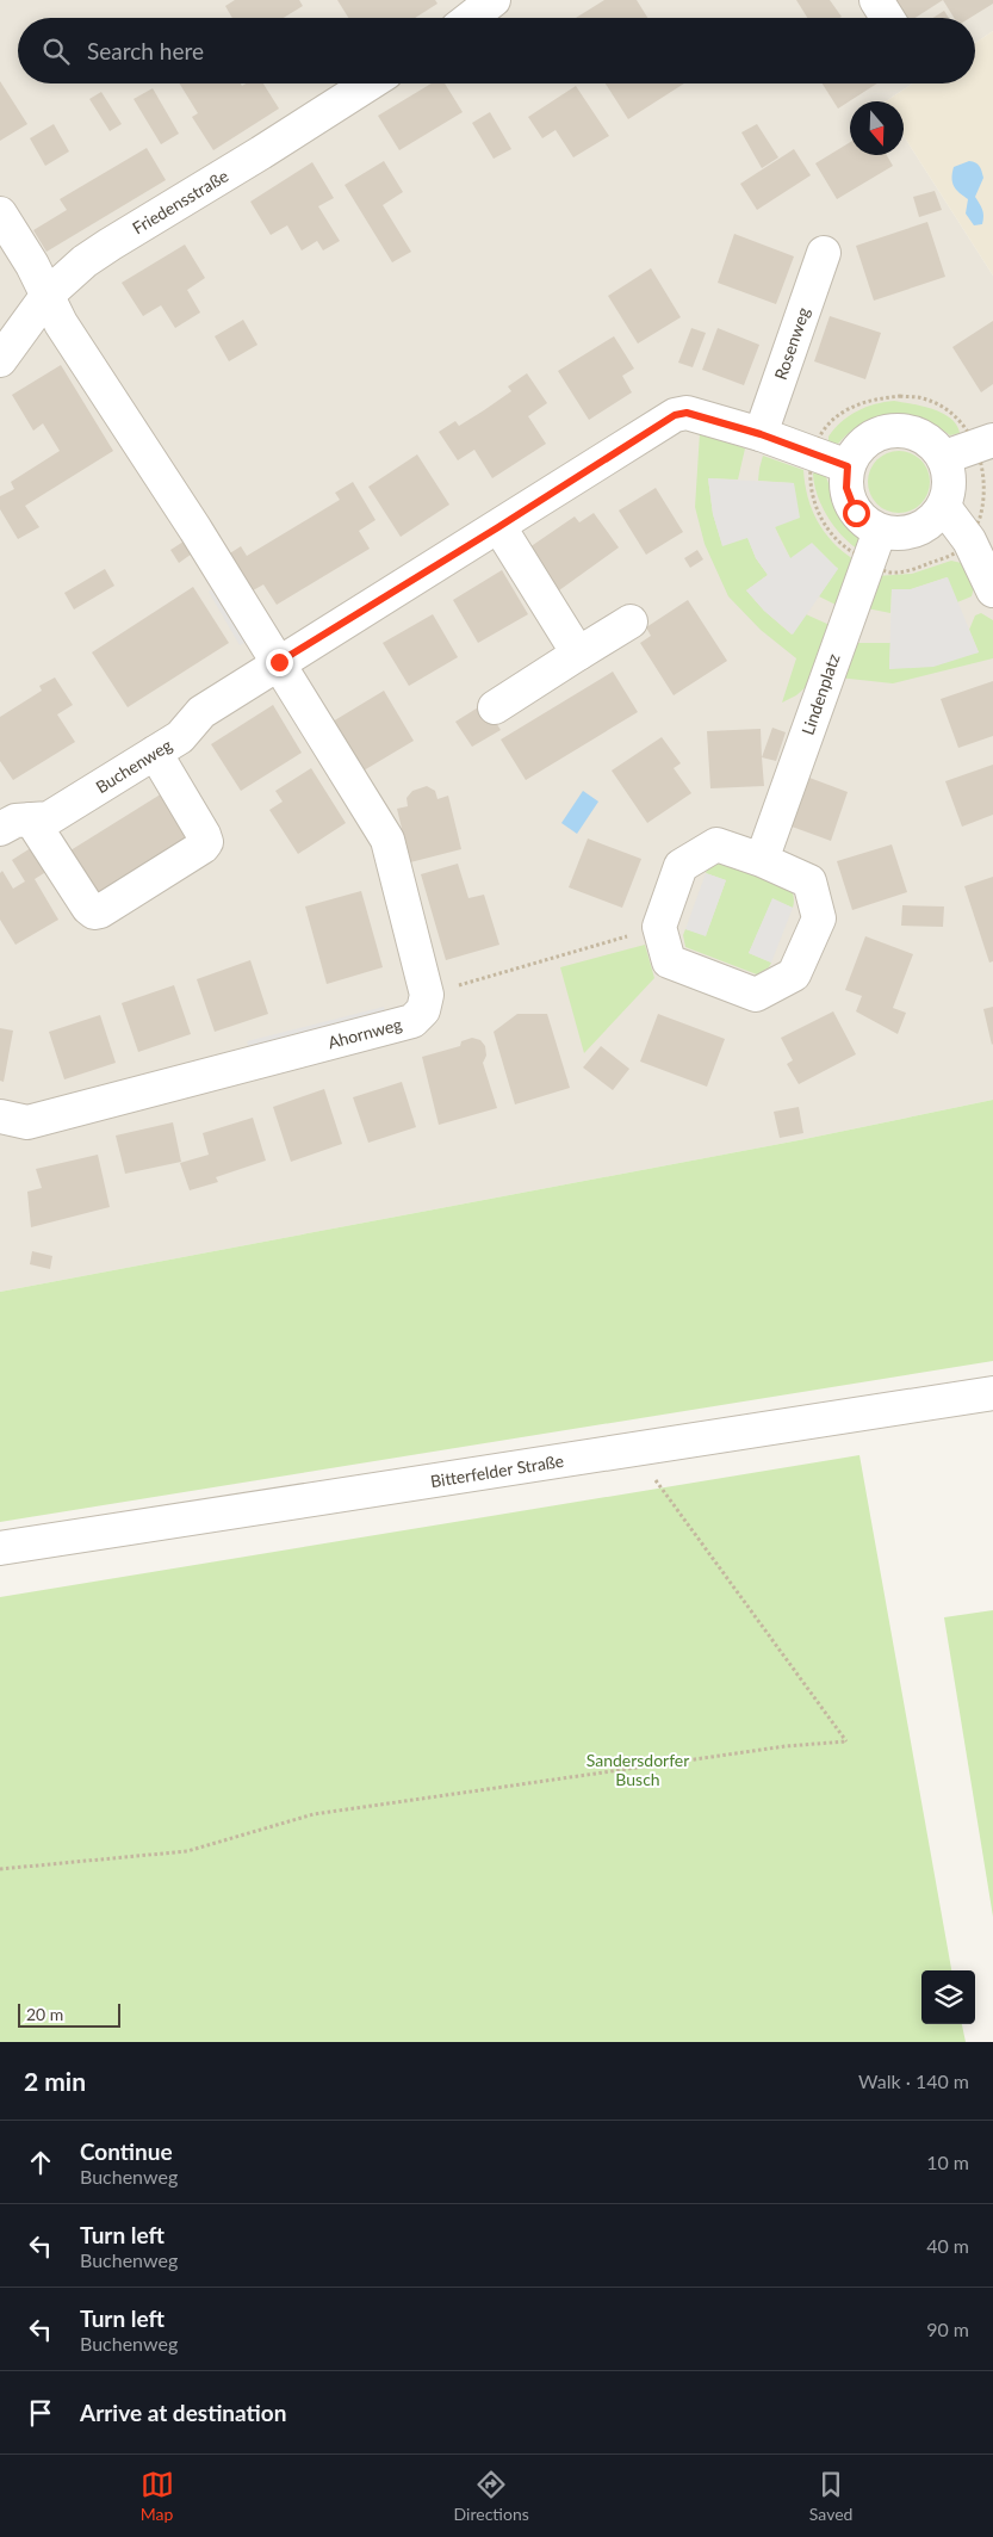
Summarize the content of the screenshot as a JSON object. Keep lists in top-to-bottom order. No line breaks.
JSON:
{"streets":{"street":["Friedensstraße","Rosenweg","Lindenplatz","Buchenweg","Ahornweg","Bitterfelder Straße"]},"crossings":[["Rosenweg","Buchenweg"],["Lindenplatz","Buchenweg"]],"parks":["Sandersdorfer Busch"],"scale_bar":"20 m","north":"bottom","page":{"search":"Search here","scale":"20 m","heading":["2 min","Walk · 140 m"],"list":[["Continue","Buchenweg","10 m"],["Turn left","Buchenweg","40 m"],["Turn left","Buchenweg","90 m"],"Arrive at destination"],"nav":["Map","Directions","Saved"]}}
